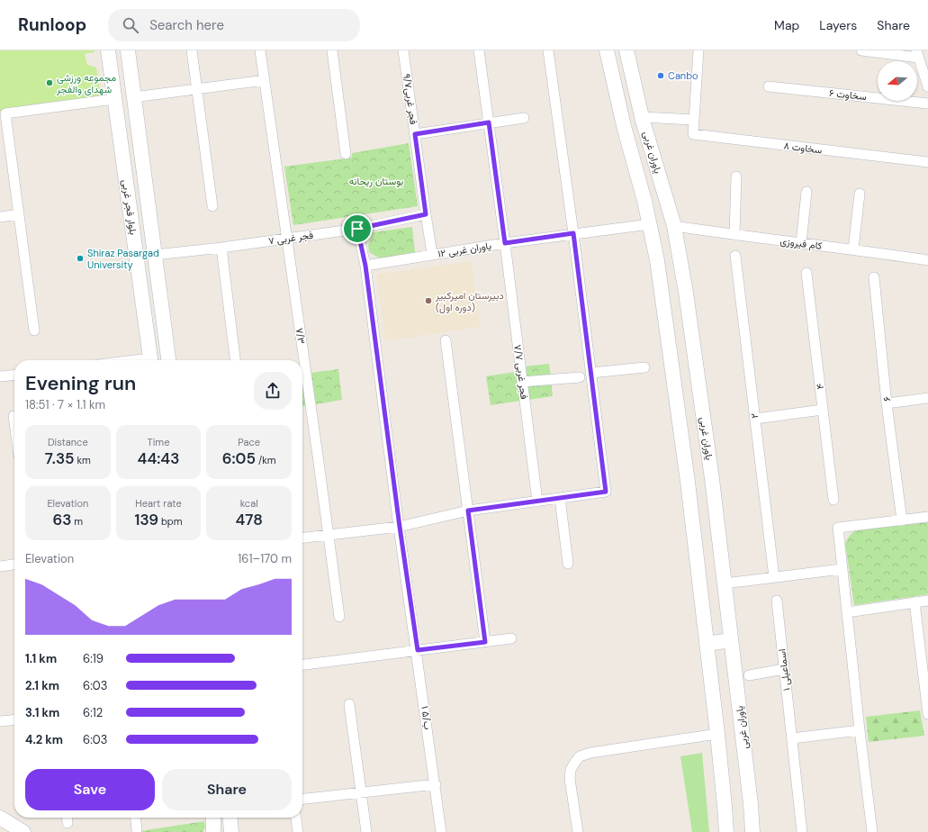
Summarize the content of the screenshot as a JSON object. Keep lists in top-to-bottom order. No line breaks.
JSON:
{"streets":{"main road":["یاوران غربی","بلوار فجر غربی"],"street":["سخاوت ۶","فجر غربی۹/۷","سخاوت ۸","۷ فجر غربی","کام فیروزی","۱۲ یاوران غربی","۷/۳","۷/۷ فجر غربی","۴","۶","۲","اسماعیلی ۱","۱ ب/۵"]},"crossings":[["فجر غربی۹/۷","۷ فجر غربی"],["فجر غربی۹/۷","۱۲ یاوران غربی"],["یاوران غربی","کام فیروزی"],["یاوران غربی","۱۲ یاوران غربی"],["بلوار فجر غربی","۷ فجر غربی"],["۷ فجر غربی","۷/۳"],["۷ فجر غربی","۱ ب/۵"],["۱۲ یاوران غربی","۷/۷ فجر غربی"],["۱۲ یاوران غربی","۱ ب/۵"]],"parks":["بوستان ریحانه"],"places":["Canbo","مجموعه ورزشی شهدای والفجر","Shiraz Pasargad University","دبیرستان امیرکبیر (دوره اول)"],"north":"left","page":{"header":"Runloop","search":"Search here","nav":["Map","Layers","Share"],"heading":["Evening run","18:51 · 7 × 1.1 km"],"stats":[["Distance","7.35 km"],["Time","44:43"],["Pace","6:05 /km"],["Elevation","63 m"],["Heart rate","139 bpm"],["kcal","478"]],"chart":["Elevation","161–170 m"],"list":[{"name":"1.1 km","note":"6:19"},{"name":"2.1 km","note":"6:03"},{"name":"3.1 km","note":"6:12"},{"name":"4.2 km","note":"6:03"}],"buttons":["Save","Share"]}}
